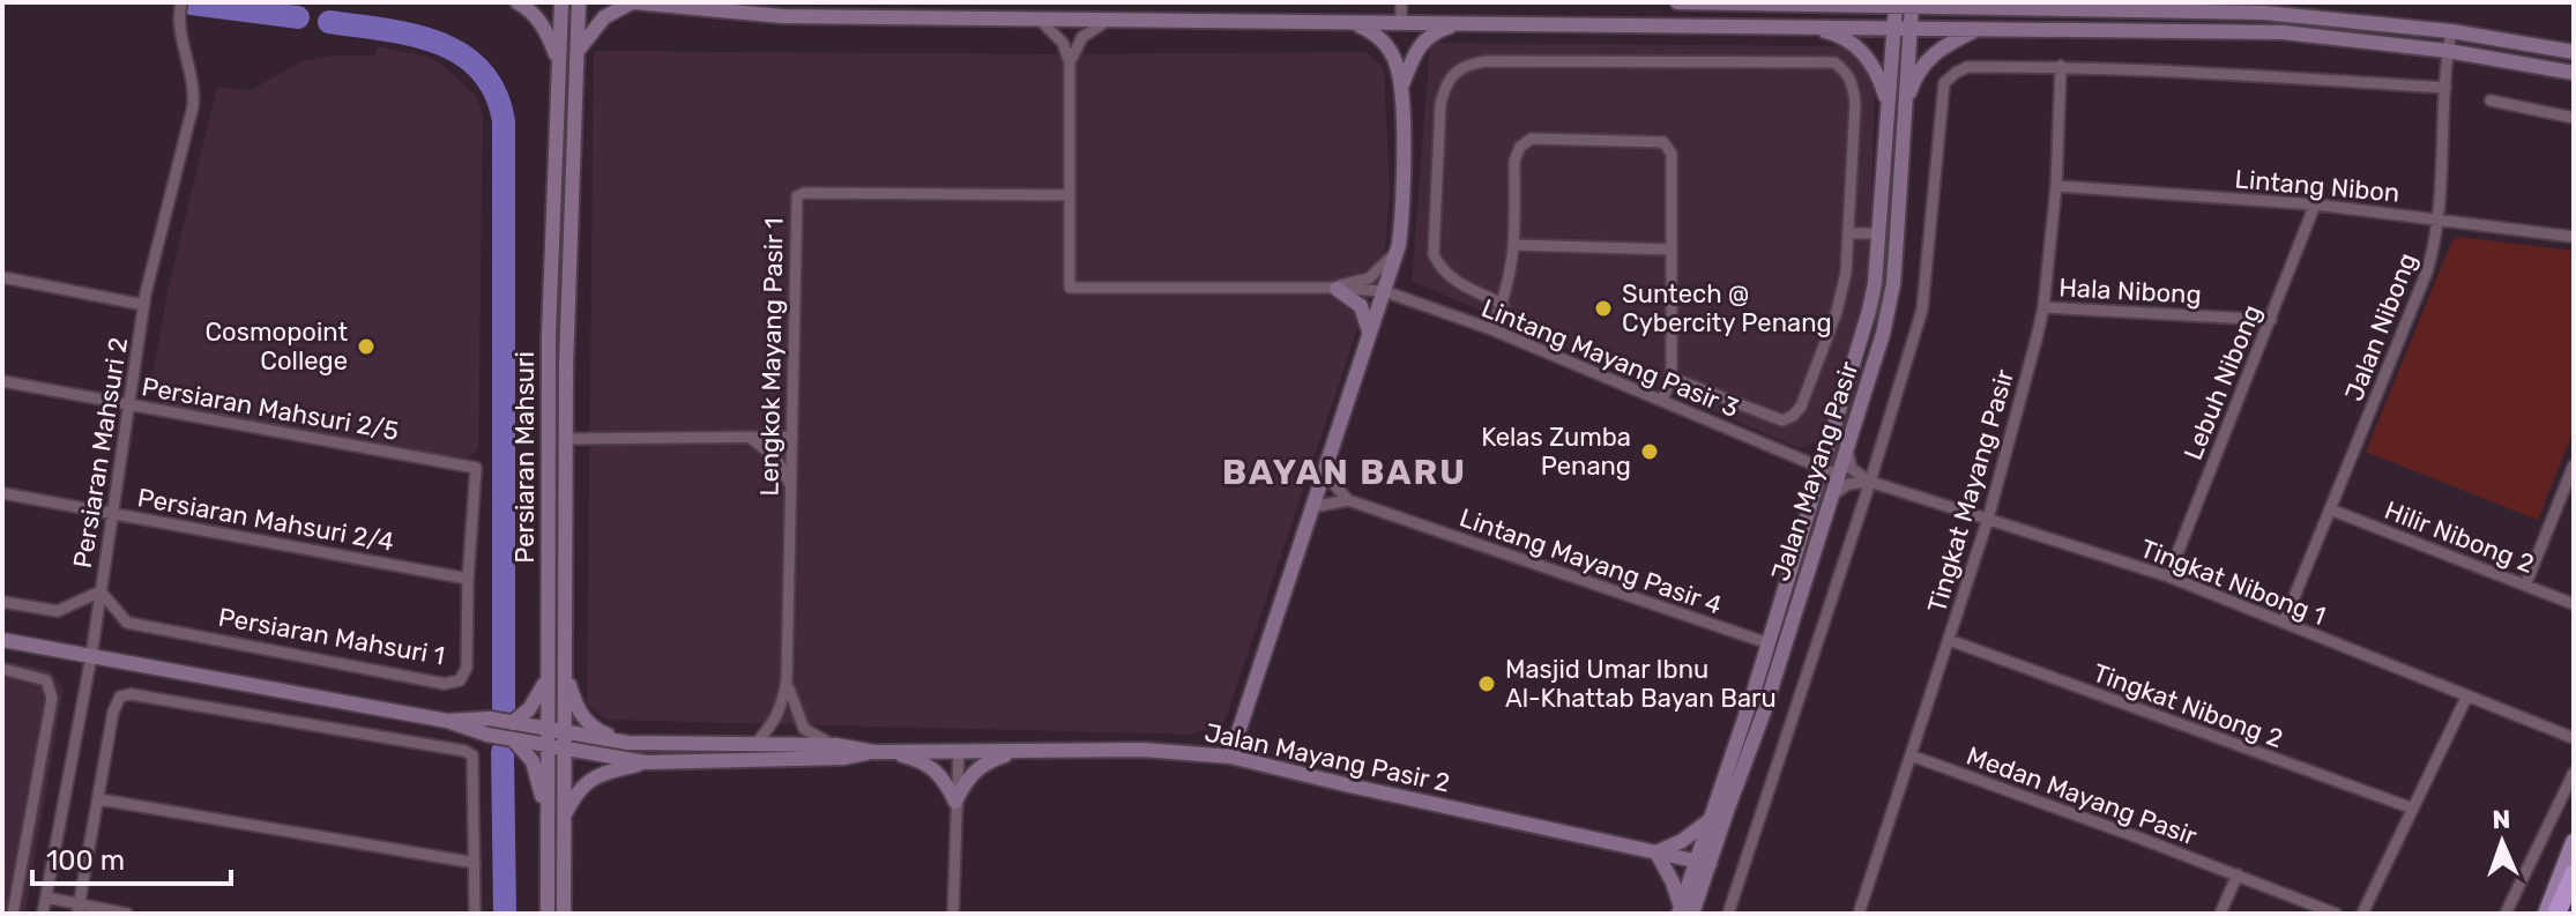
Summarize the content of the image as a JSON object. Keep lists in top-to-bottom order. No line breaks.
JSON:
{"streets":{"street":["Lintang Nibon","Hala Nibong","Jalan Nibong","Lengkok Mayang Pasir 1","Lintang Mayang Pasir 3","Lebuh Nibong","Persiaran Mahsuri 2/5","Persiaran Mahsuri 2","Persiaran Mahsuri","Jalan Mayang Pasir","Tingkat Mayang Pasir","Persiaran Mahsuri 2/4","Hilir Nibong 2","Lintang Mayang Pasir 4","Tingkat Nibong 1","Persiaran Mahsuri 1","Tingkat Nibong 2","Jalan Mayang Pasir 2","Medan Mayang Pasir"]},"crossings":[["Lintang Nibon","Jalan Nibong"],["Lintang Nibon","Lebuh Nibong"],["Lintang Nibon","Tingkat Mayang Pasir"],["Hala Nibong","Lebuh Nibong"],["Hala Nibong","Tingkat Mayang Pasir"],["Jalan Nibong","Hilir Nibong 2"],["Jalan Nibong","Tingkat Nibong 1"],["Lengkok Mayang Pasir 1","Jalan Mayang Pasir 2"],["Lintang Mayang Pasir 3","Jalan Mayang Pasir"],["Lebuh Nibong","Tingkat Nibong 1"],["Persiaran Mahsuri 2/5","Persiaran Mahsuri 2"],["Persiaran Mahsuri 2/5","Persiaran Mahsuri 1"],["Persiaran Mahsuri 2","Persiaran Mahsuri 2/4"],["Persiaran Mahsuri 2","Persiaran Mahsuri 1"],["Persiaran Mahsuri","Jalan Mayang Pasir 2"],["Jalan Mayang Pasir","Lintang Mayang Pasir 4"],["Jalan Mayang Pasir","Jalan Mayang Pasir 2"],["Tingkat Mayang Pasir","Tingkat Nibong 1"],["Tingkat Mayang Pasir","Tingkat Nibong 2"],["Tingkat Mayang Pasir","Medan Mayang Pasir"],["Persiaran Mahsuri 2/4","Persiaran Mahsuri 1"]],"districts":["BAYAN BARU"],"places":["Suntech @ Cybercity Penang","Cosmopoint College","Kelas Zumba Penang","Masjid Umar Ibnu Al-Khattab Bayan Baru"],"scale_bar":"100 m","north":"top"}
